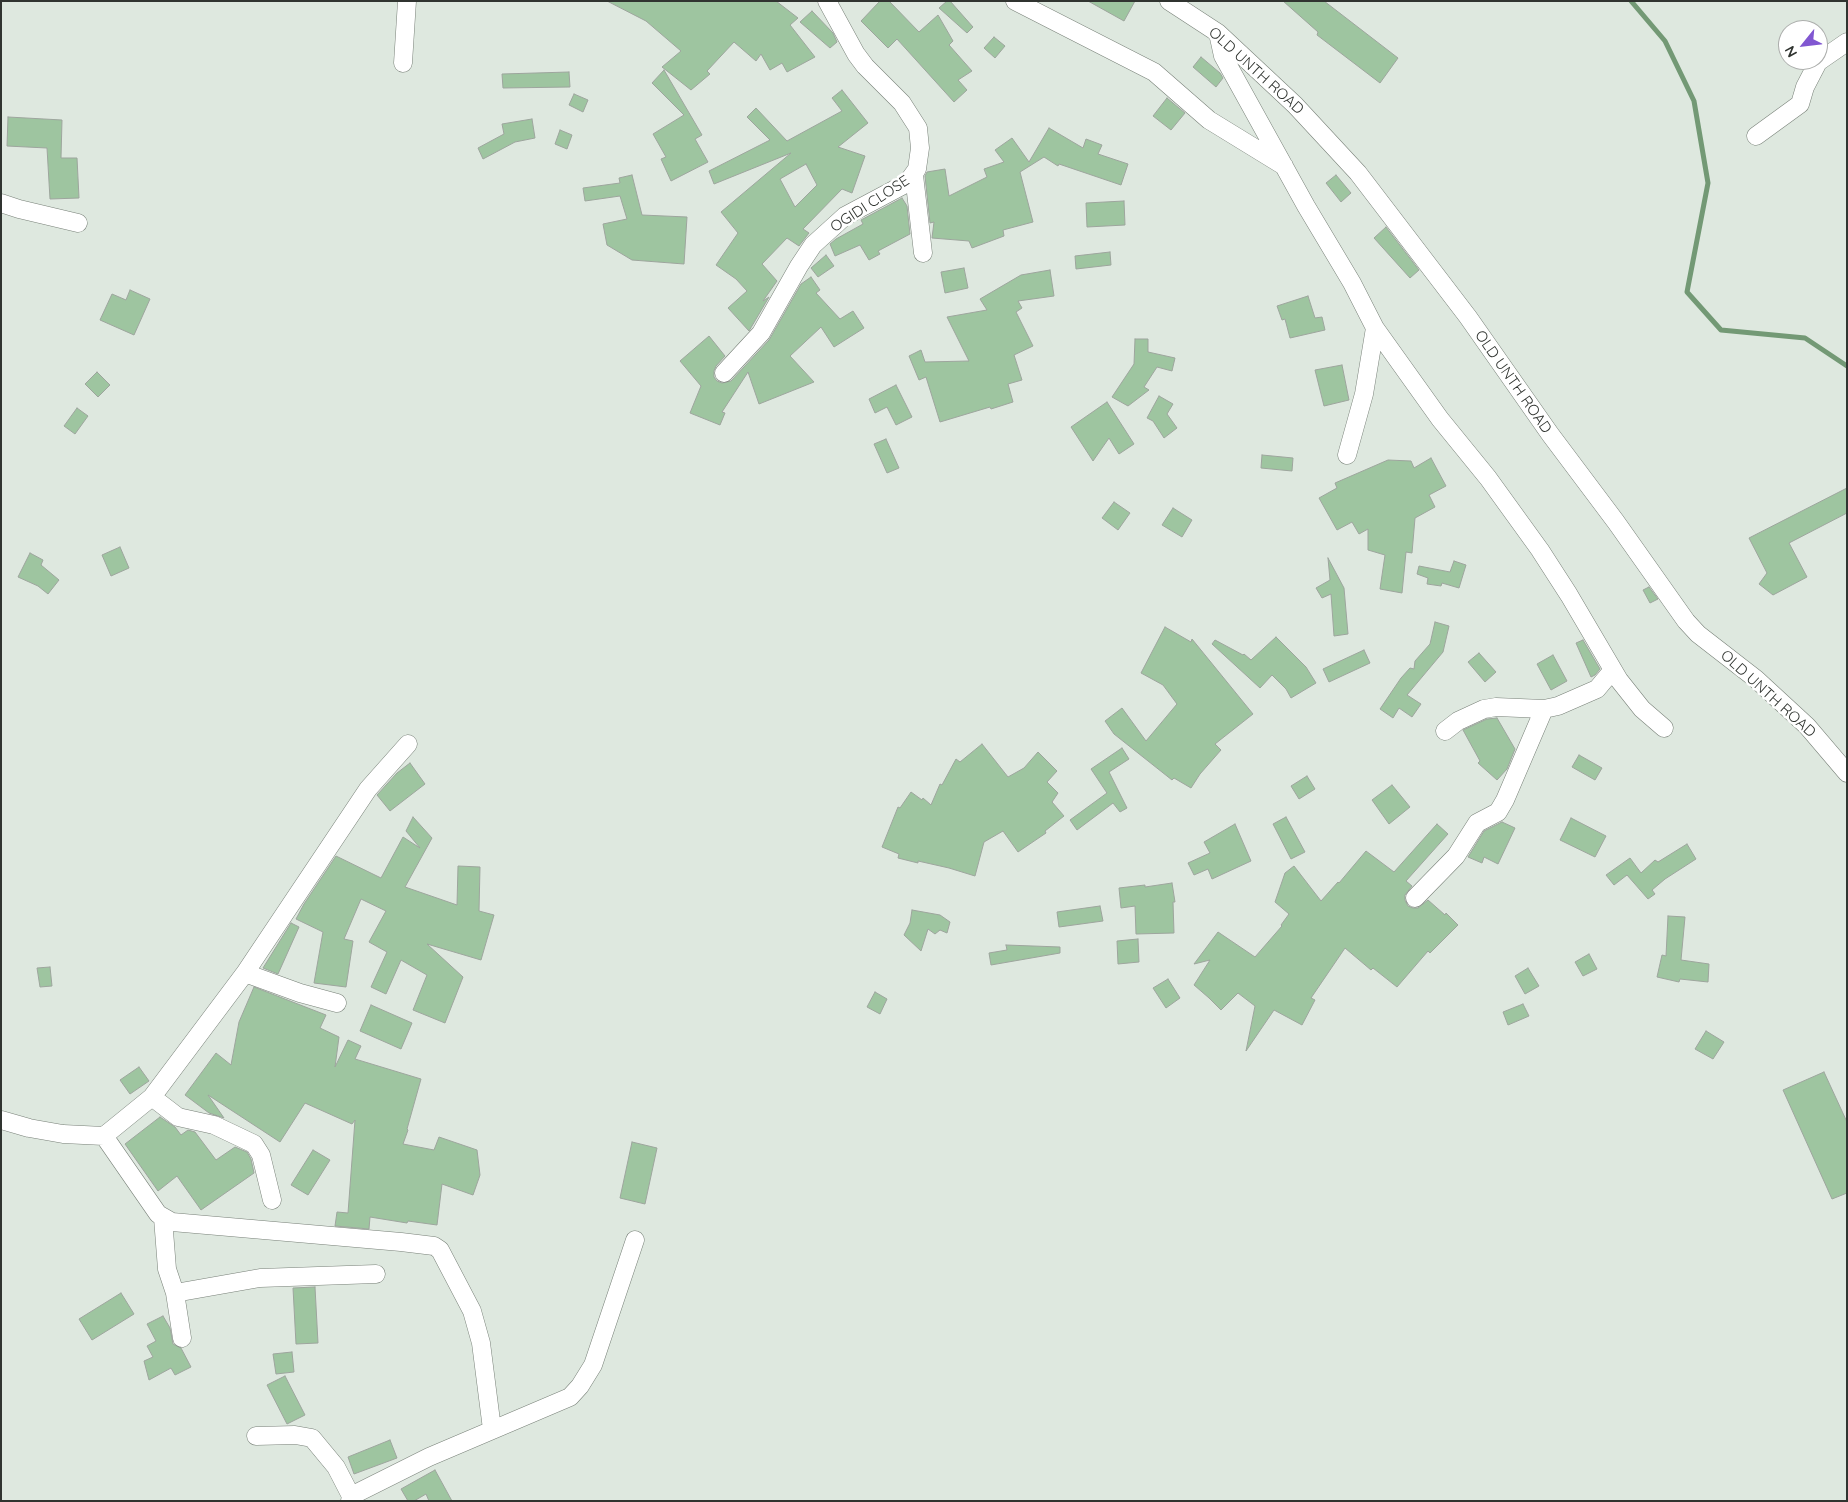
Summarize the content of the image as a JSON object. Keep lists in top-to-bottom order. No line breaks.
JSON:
{"streets":{"street":["OLD UNTH ROAD","OGIDI CLOSE"]},"north":"bottom left"}
